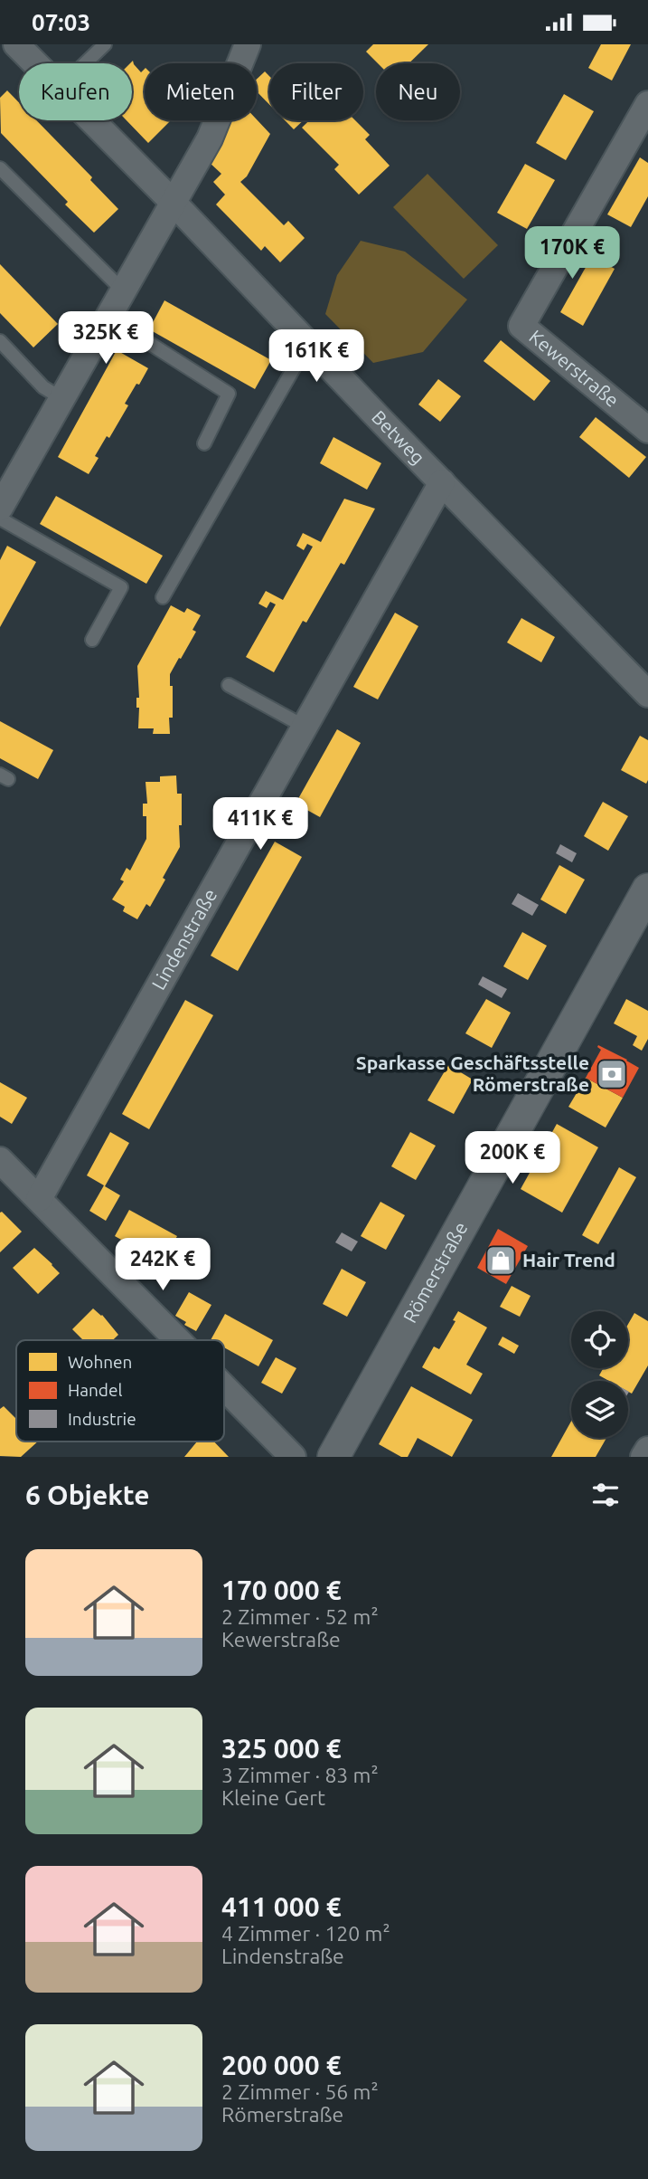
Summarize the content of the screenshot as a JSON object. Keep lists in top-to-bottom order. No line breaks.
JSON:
{"streets":{"street":["Kewerstraße","Betweg","Lindenstraße","Römerstraße"]},"crossings":[["Betweg","Lindenstraße"]],"places":{"bank":["Sparkasse Geschäftsstelle Römerstraße"],"shop":["Hair Trend"]},"legend":["Wohnen","Handel","Industrie"],"page":{"status":"07:03","chip":["Kaufen","Mieten","Filter","Neu"],"price":["170K €","325K €","161K €","411K €","200K €","242K €"],"heading":"6 Objekte","list":[{"name":"170 000 €","note":"2 Zimmer · 52 m² · Kewerstraße"},{"name":"325 000 €","note":"3 Zimmer · 83 m² · Kleine Gert"},{"name":"411 000 €","note":"4 Zimmer · 120 m² · Lindenstraße"},{"name":"200 000 €","note":"2 Zimmer · 56 m² · Römerstraße"}]}}
